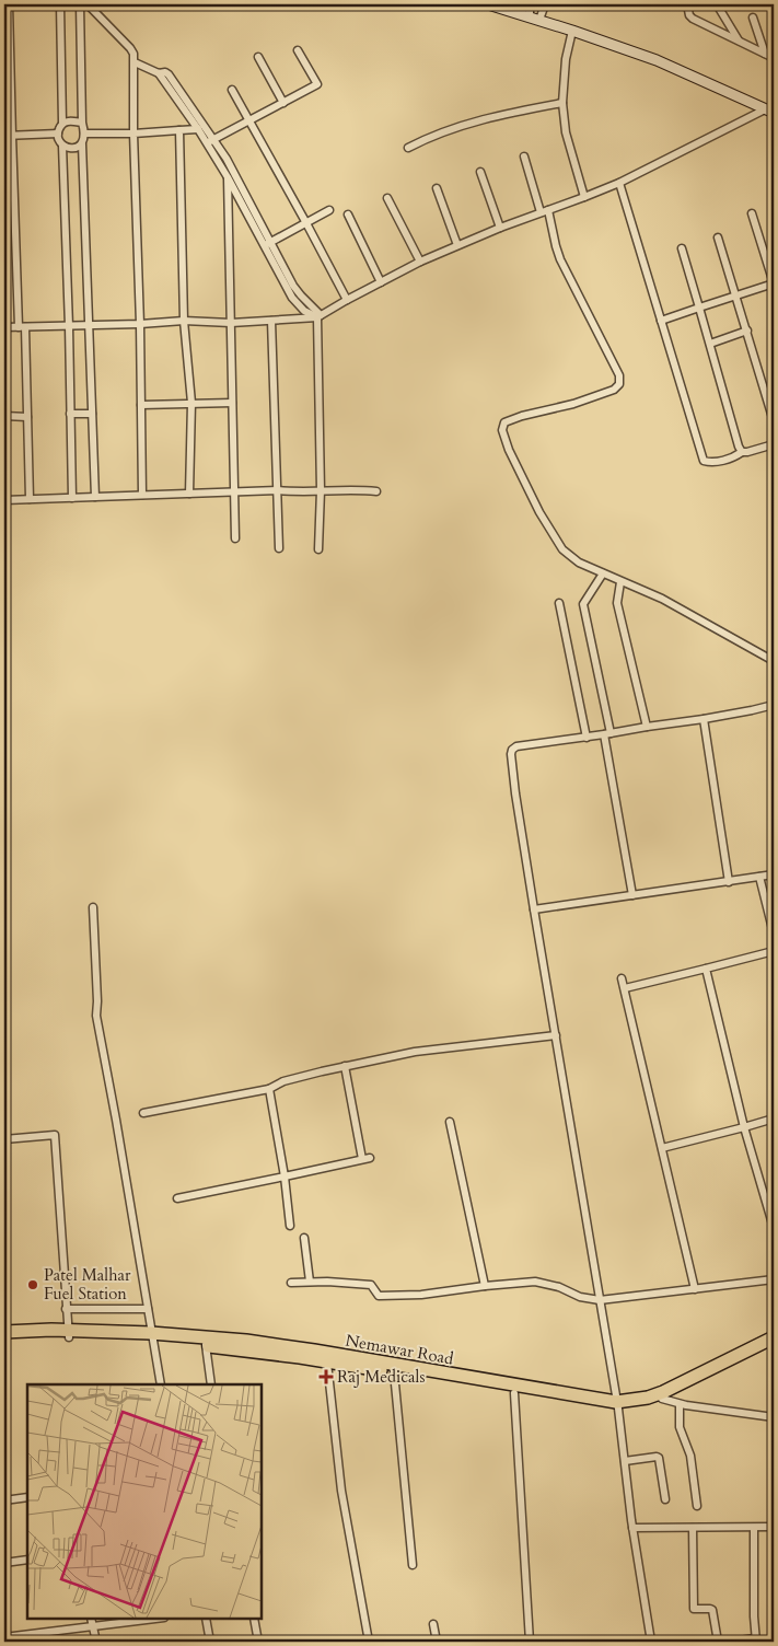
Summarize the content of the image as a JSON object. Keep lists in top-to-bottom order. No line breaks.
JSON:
{"streets":{"highway":["Nemawar Road"]},"places":{"other":["Patel Malhar Fuel Station"],"health":["Raj Medicals"]}}
